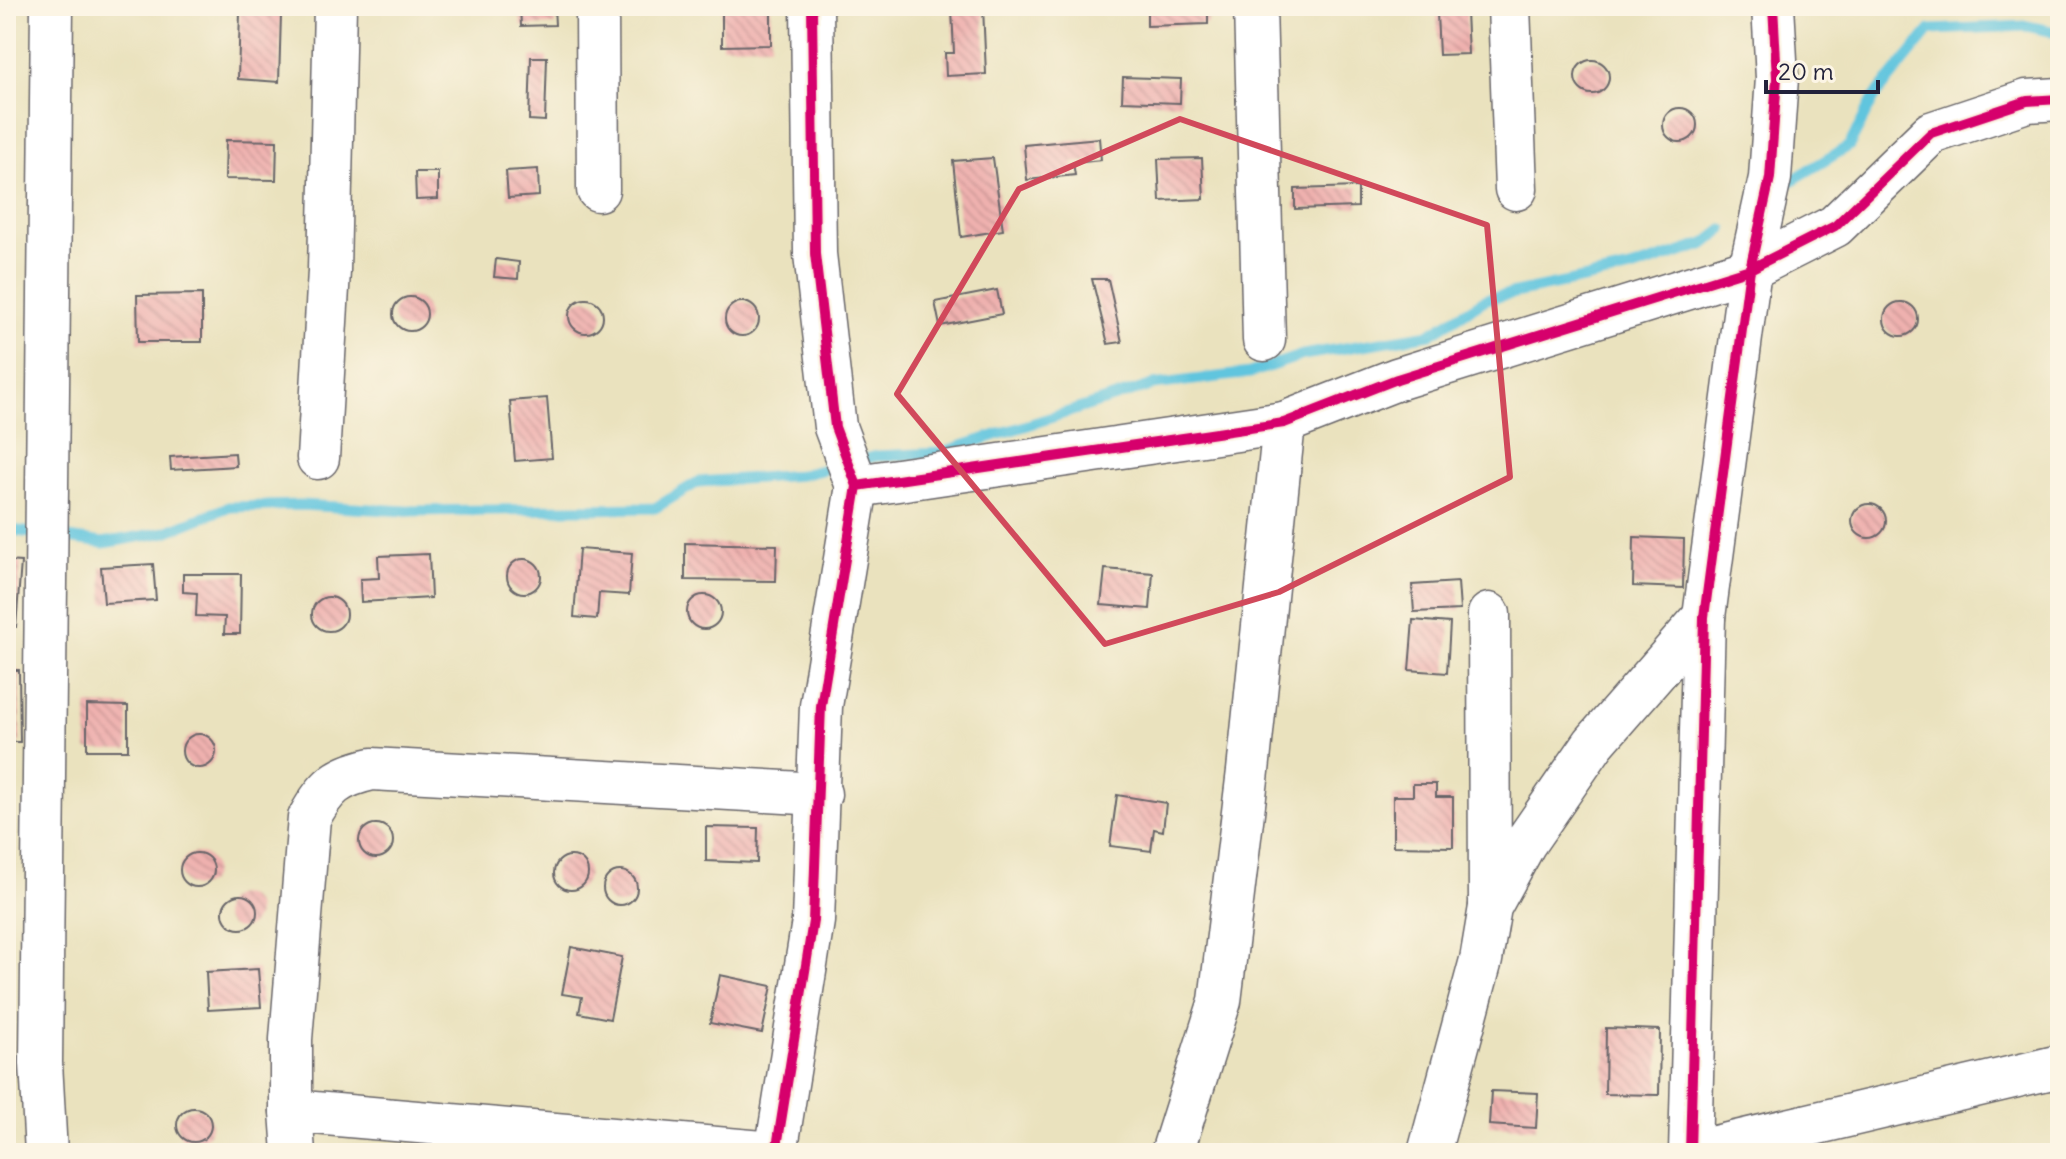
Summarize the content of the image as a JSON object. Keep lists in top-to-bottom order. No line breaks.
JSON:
{"scale_bar":"20 m"}
